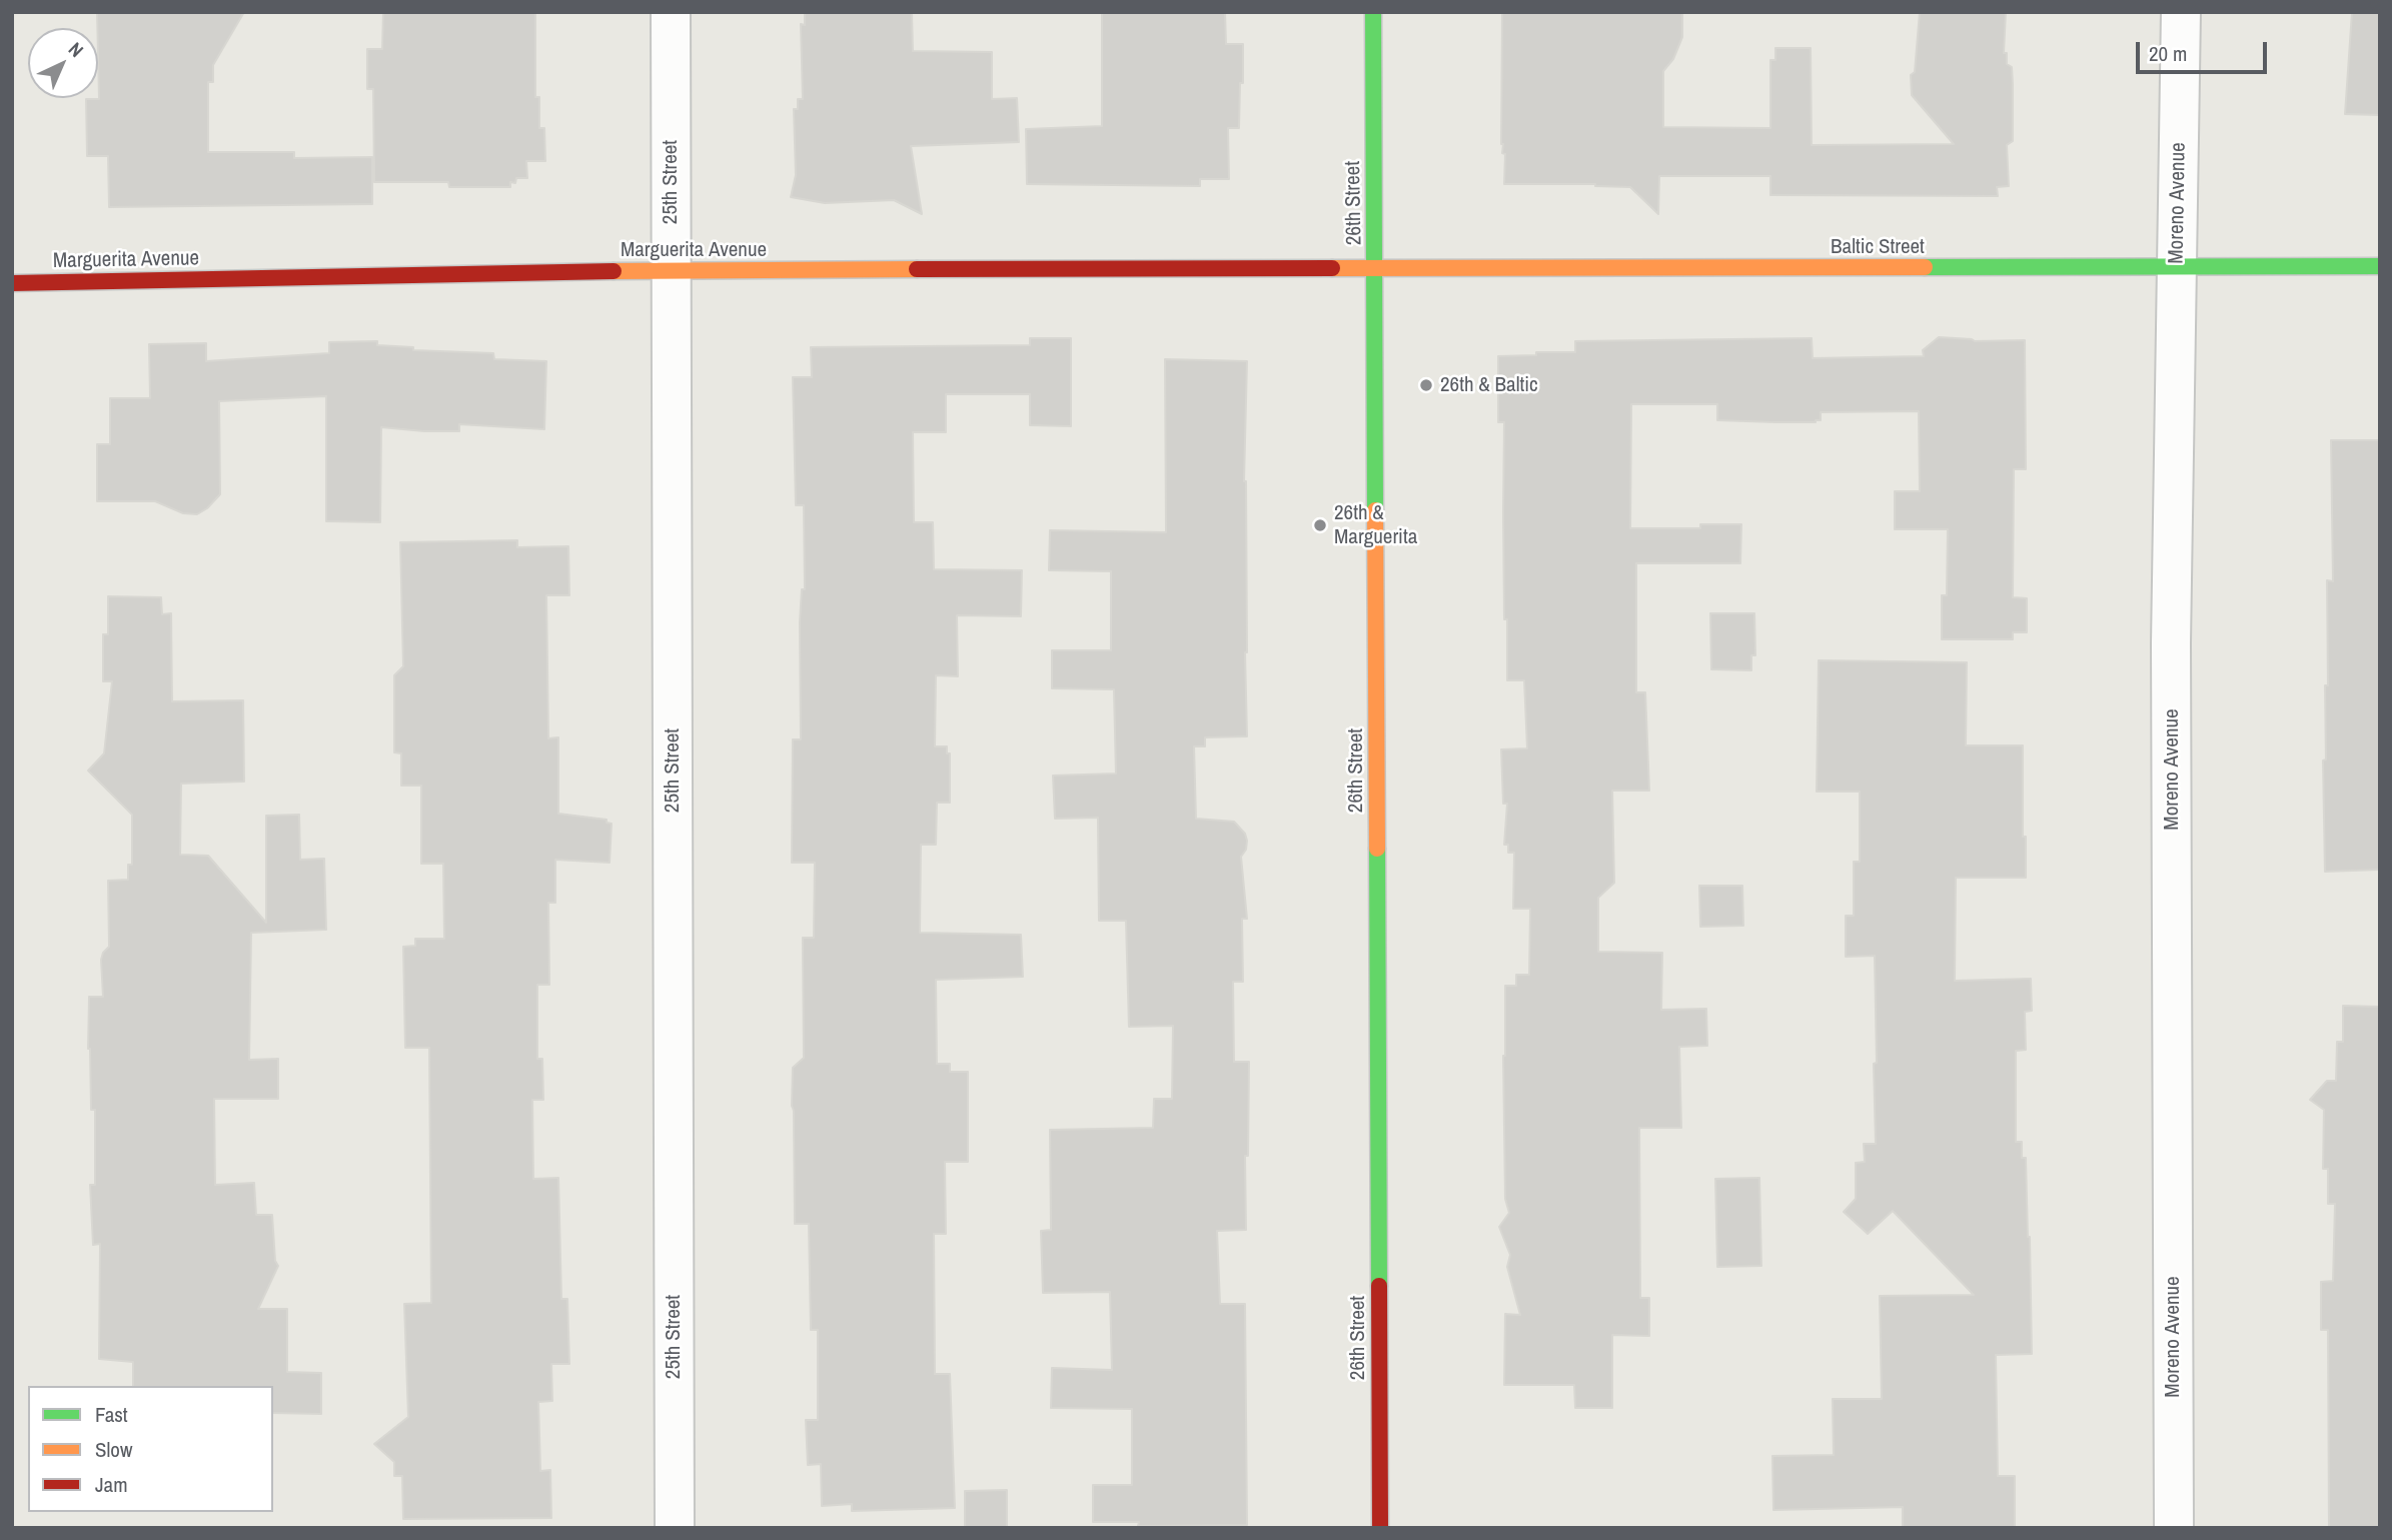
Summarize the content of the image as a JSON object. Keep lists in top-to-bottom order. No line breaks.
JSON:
{"streets":{"street":["25th Street","26th Street","Moreno Avenue","Baltic Street","Marguerita Avenue"]},"crossings":[["25th Street","Marguerita Avenue"],["26th Street","Baltic Street"],["26th Street","Marguerita Avenue"],["Moreno Avenue","Baltic Street"],["Baltic Street","Marguerita Avenue"]],"places":["26th & Baltic","26th & Marguerita"],"legend":["Fast","Slow","Jam"],"scale_bar":"20 m","north":"top right"}
